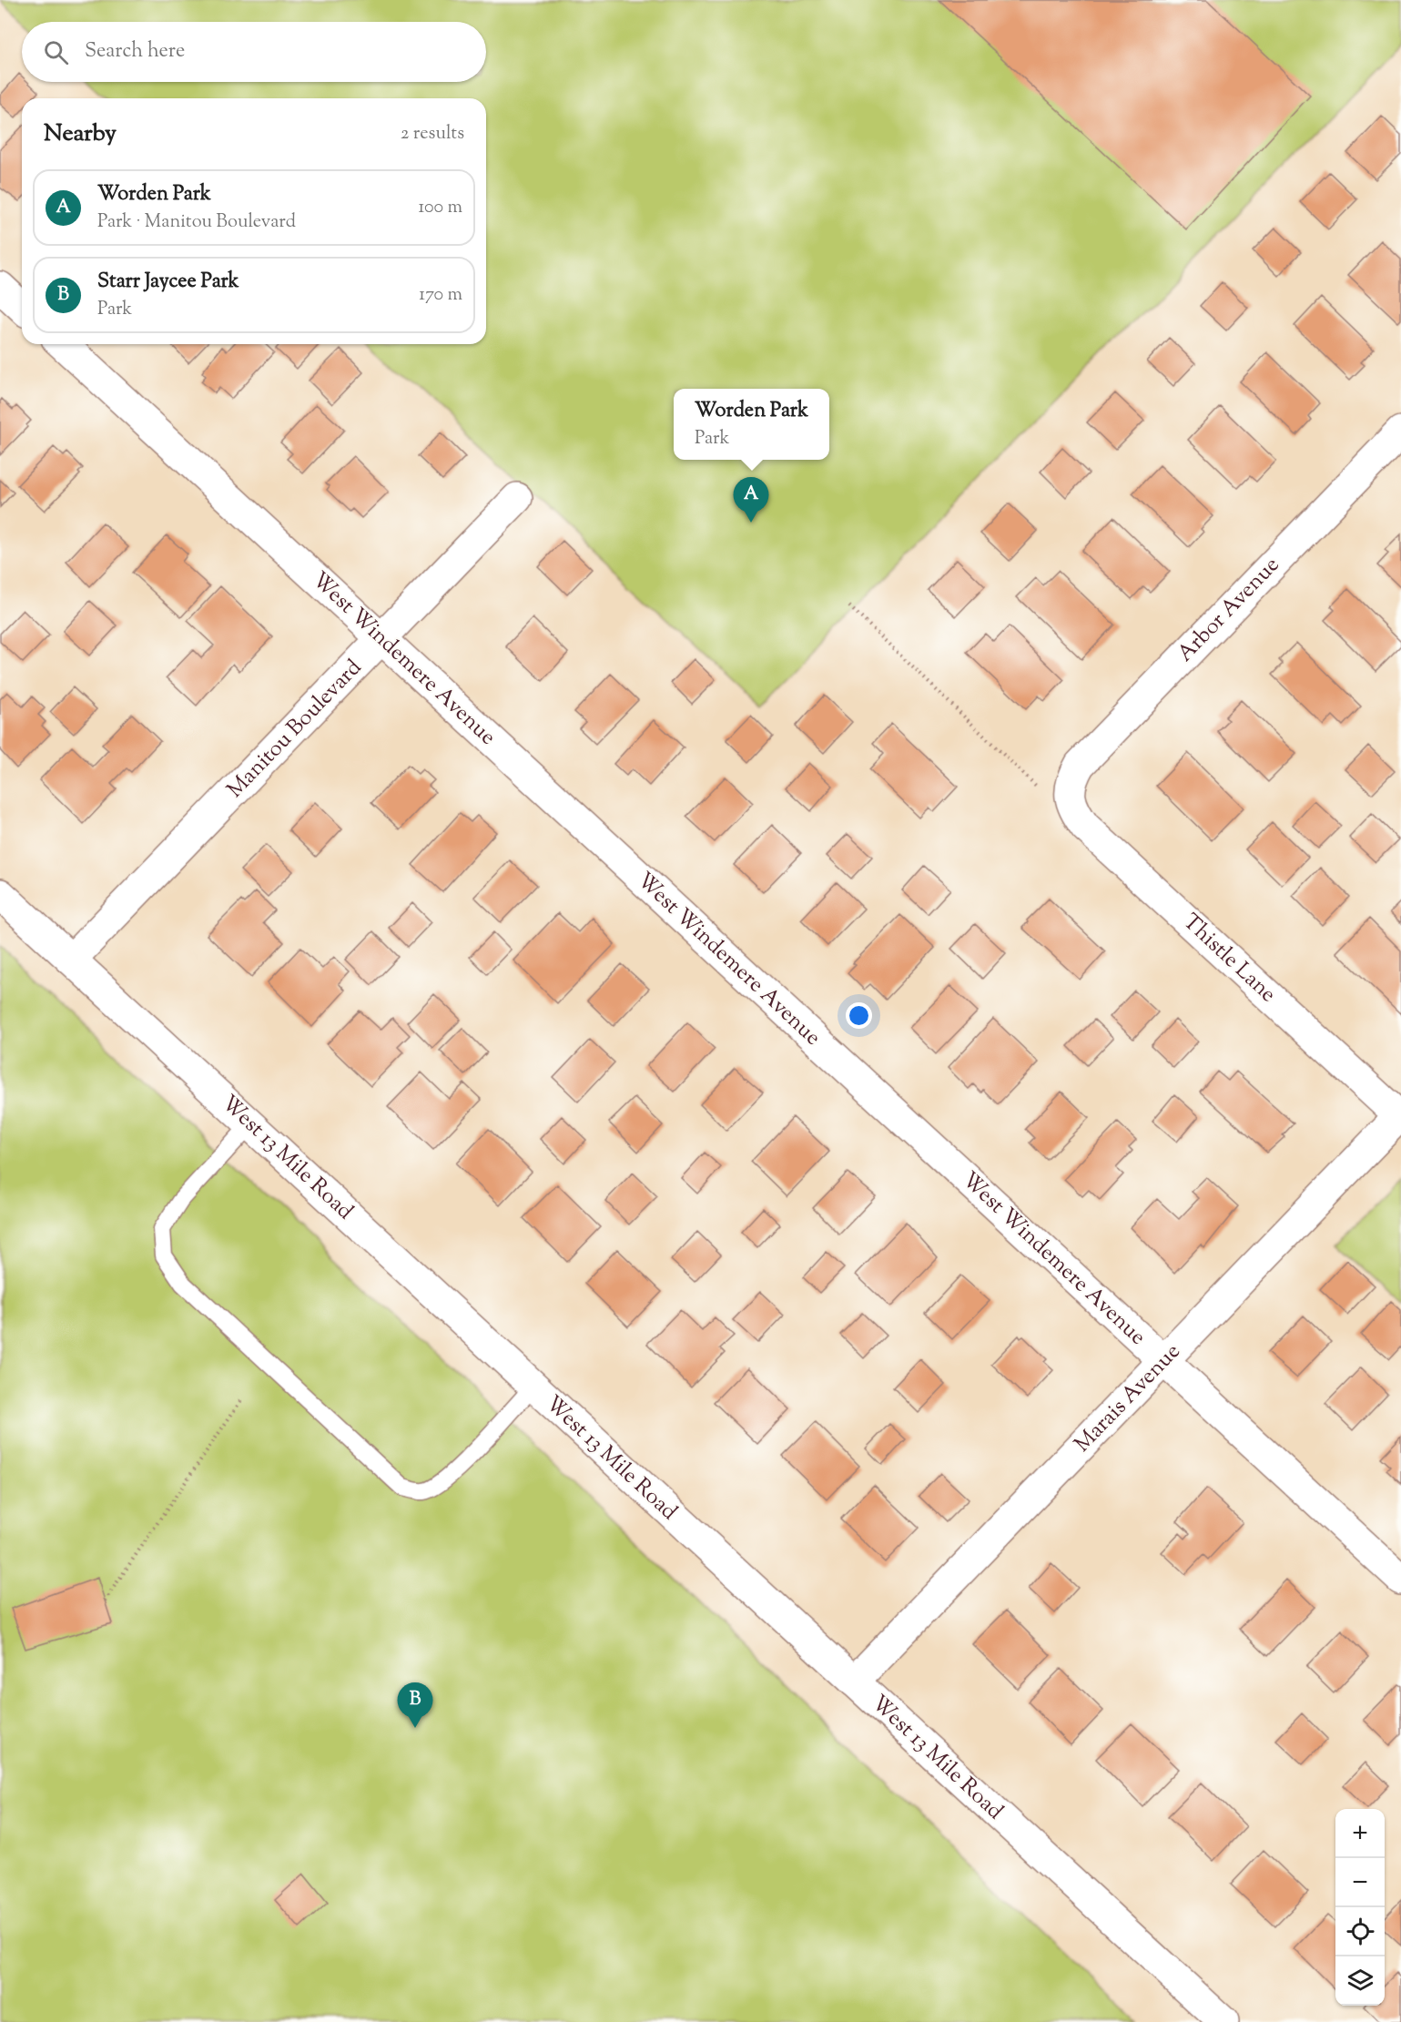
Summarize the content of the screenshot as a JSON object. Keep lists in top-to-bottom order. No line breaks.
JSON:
{"streets":{"street":["Arbor Avenue","West Windemere Avenue","Manitou Boulevard","Thistle Lane","West 13 Mile Road","Marais Avenue"]},"crossings":[["Arbor Avenue","Thistle Lane"],["West Windemere Avenue","Manitou Boulevard"],["West Windemere Avenue","Marais Avenue"],["Manitou Boulevard","West 13 Mile Road"],["Thistle Lane","Marais Avenue"],["West 13 Mile Road","Marais Avenue"]],"page":{"search":"Search here","heading":["Nearby","2 results"],"list":[{"mark":"A","name":"Worden Park","note":"Park · Manitou Boulevard","value":"100 m"},{"mark":"B","name":"Starr Jaycee Park","note":"Park","value":"170 m"}],"popup":["Worden Park","Park"],"pins":["A","B"],"map_buttons":["+","−"]}}
